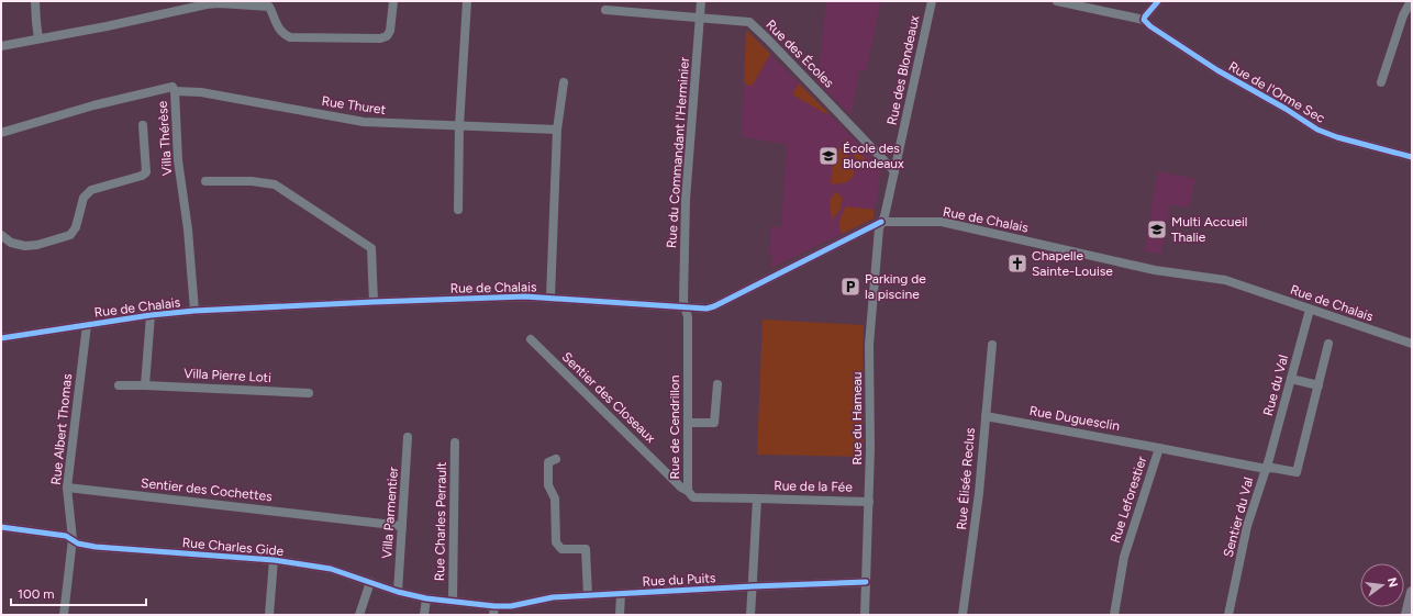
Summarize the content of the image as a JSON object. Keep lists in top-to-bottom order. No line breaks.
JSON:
{"streets":{"street":["Rue des Écoles","Rue des Blondeaux","Rue de l'Orme Sec","Rue Thuret","Villa Thérèse","Rue du Commandant l'Herminier","Rue de Chalais","Villa Pierre Loti","Rue du Val","Sentier des Closeaux","Rue du Hameau","Rue Duguesclin","Rue de Cendrillon","Rue Albert Thomas","Rue Élisée Reclus","Rue de la Fée","Sentier des Cochettes","Rue Leforestier","Villa Parmentier","Sentier du Val","Rue Charles Perrault","Rue Charles Gide","Rue du Puits"]},"crossings":[["Rue des Écoles","Rue des Blondeaux"],["Rue des Écoles","Rue du Commandant l'Herminier"],["Rue des Blondeaux","Rue de Chalais"],["Rue des Blondeaux","Rue du Hameau"],["Rue Thuret","Villa Thérèse"],["Villa Thérèse","Rue de Chalais"],["Rue du Commandant l'Herminier","Rue de Chalais"],["Rue du Commandant l'Herminier","Rue de Cendrillon"],["Rue de Chalais","Rue du Val"],["Rue de Chalais","Rue du Hameau"],["Rue de Chalais","Rue de Cendrillon"],["Rue de Chalais","Rue Albert Thomas"],["Rue du Val","Rue Leforestier"],["Rue du Val","Sentier du Val"],["Sentier des Closeaux","Rue de Cendrillon"],["Rue du Hameau","Rue de la Fée"],["Rue du Hameau","Rue du Puits"],["Rue Duguesclin","Rue Élisée Reclus"],["Rue Duguesclin","Rue Leforestier"],["Rue de Cendrillon","Rue de la Fée"],["Rue Albert Thomas","Sentier des Cochettes"],["Rue Albert Thomas","Rue Charles Gide"],["Sentier des Cochettes","Villa Parmentier"],["Rue Leforestier","Sentier du Val"],["Villa Parmentier","Rue Charles Gide"],["Rue Charles Perrault","Rue Charles Gide"],["Rue Charles Gide","Rue du Puits"]],"places":{"school or university":["École des Blondeaux","Multi Accueil Thalie"],"church":["Chapelle Sainte-Louise"],"parking":["Parking de la piscine"]},"scale_bar":"100 m","north":"right"}
